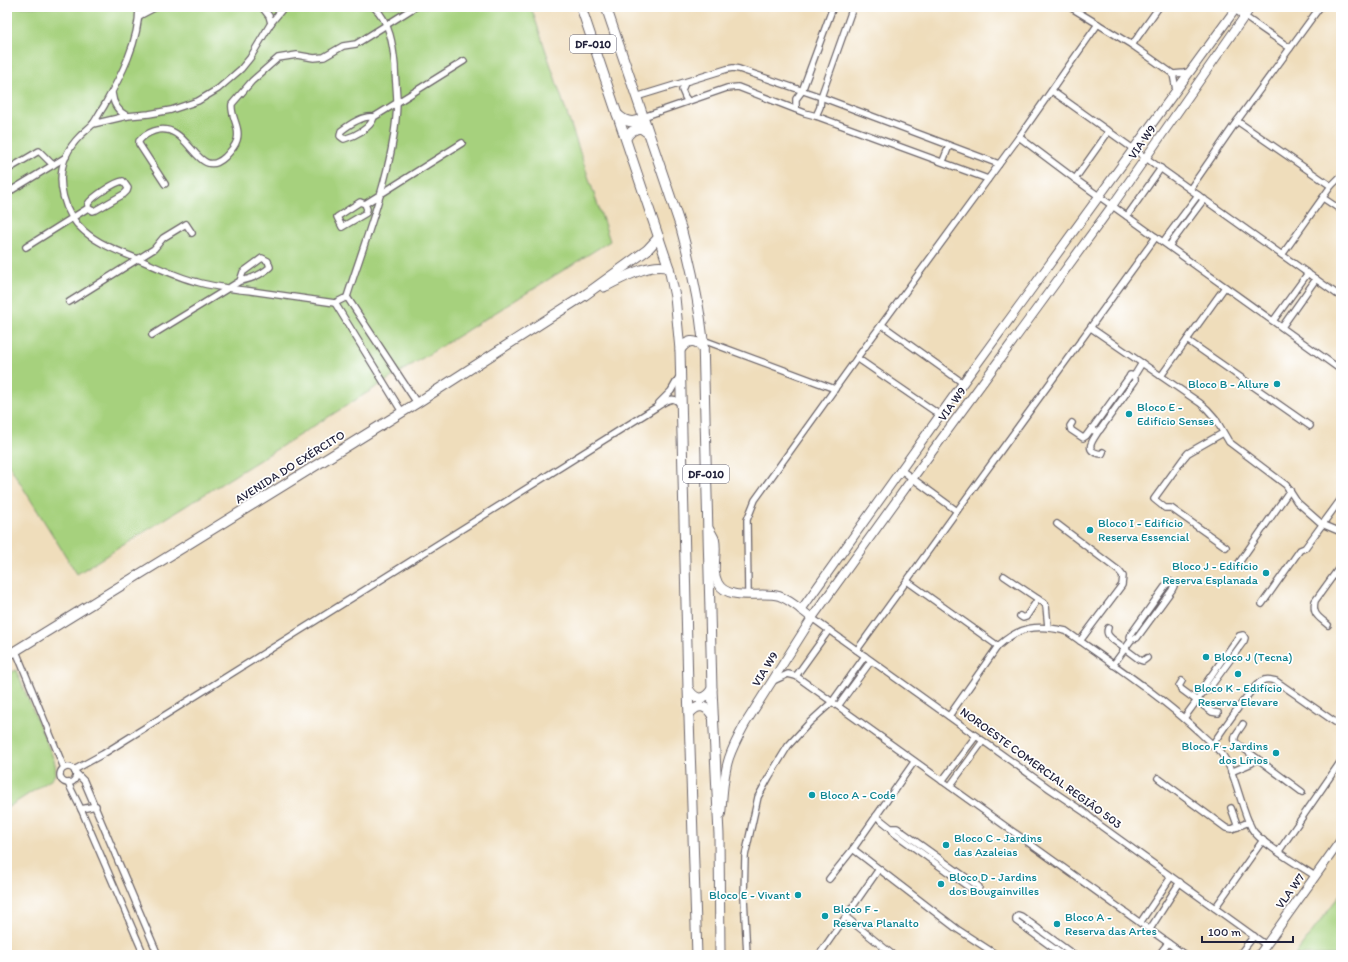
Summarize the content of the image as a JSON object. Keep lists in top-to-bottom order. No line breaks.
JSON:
{"streets":{"main road":["DF-010","AVENIDA DO EXÉRCITO"],"street":["VIA W9","NOROESTE COMERCIAL REGIÃO 503","VLA W7"]},"crossings":[["DF-010","VIA W9"],["DF-010","AVENIDA DO EXÉRCITO"],["DF-010","NOROESTE COMERCIAL REGIÃO 503"],["VIA W9","NOROESTE COMERCIAL REGIÃO 503"],["NOROESTE COMERCIAL REGIÃO 503","VLA W7"]],"places":["Bloco B - Allure","Bloco E - Edifício Senses","Bloco I - Edifício Reserva Essencial","Bloco J - Edifício Reserva Esplanada","Bloco J (Tecna)","Bloco K - Edifício Reserva Elevare","Bloco F - Jardins dos Lírios","Bloco A - Code","Bloco C - Jardins das Azaleias","Bloco D - Jardins dos Bougainvilles","Bloco E - Vivant","Bloco F - Reserva Planalto","Bloco A - Reserva das Artes"],"scale_bar":"100 m"}
